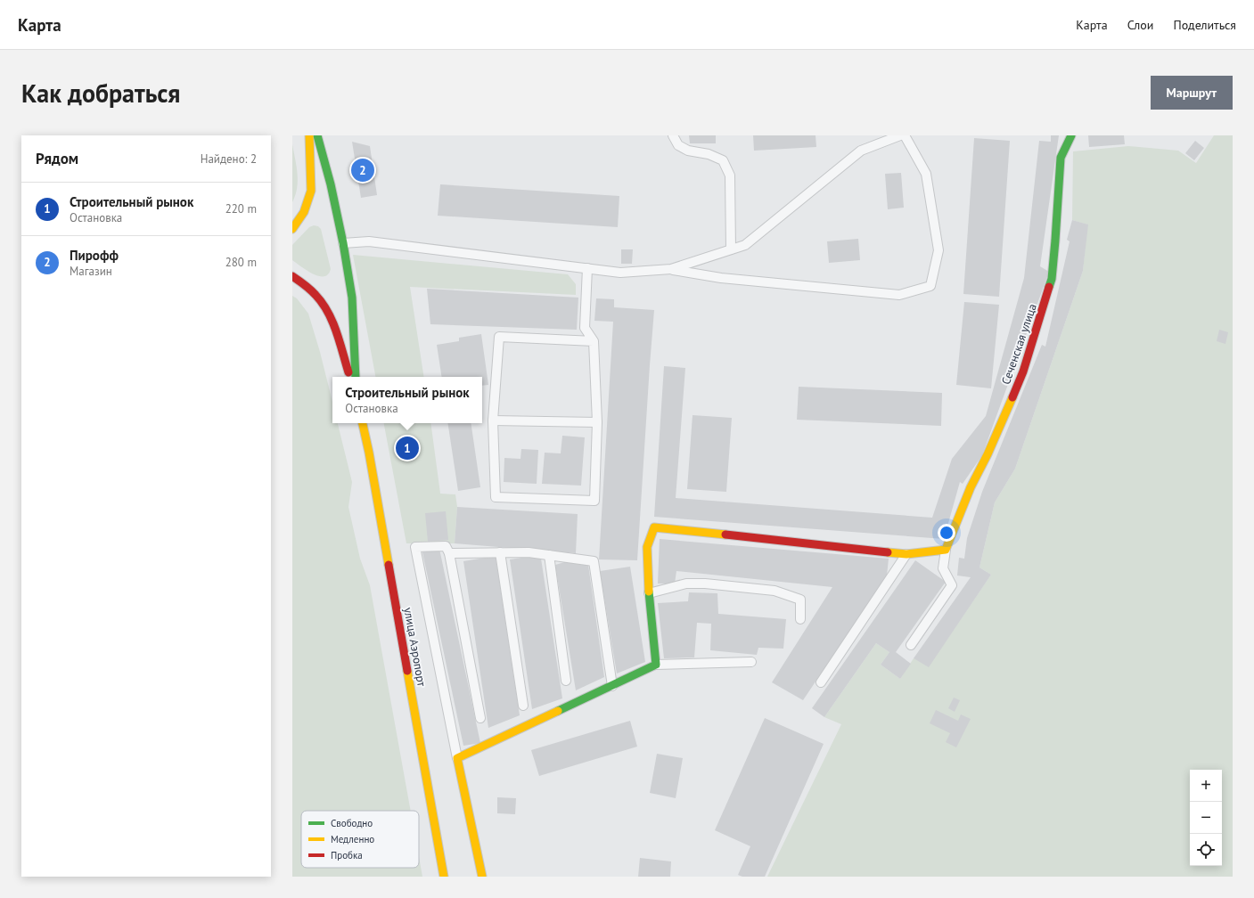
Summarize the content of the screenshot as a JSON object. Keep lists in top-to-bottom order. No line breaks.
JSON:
{"streets":{"street":["Сеченская улица","улица Аэропорт"]},"legend":["Свободно","Медленно","Пробка"],"page":{"header":"Карта","nav":["Карта","Слои","Поделиться"],"buttons":"Маршрут","title":"Как добраться","heading":["Рядом","Найдено: 2"],"pins":["2","1"],"list":[{"mark":"1","name":"Строительный рынок","note":"Остановка","value":"220 m"},{"mark":"2","name":"Пирофф","note":"Магазин","value":"280 m"}],"popup":["Строительный рынок","Остановка"],"map_buttons":["+","−"]}}
